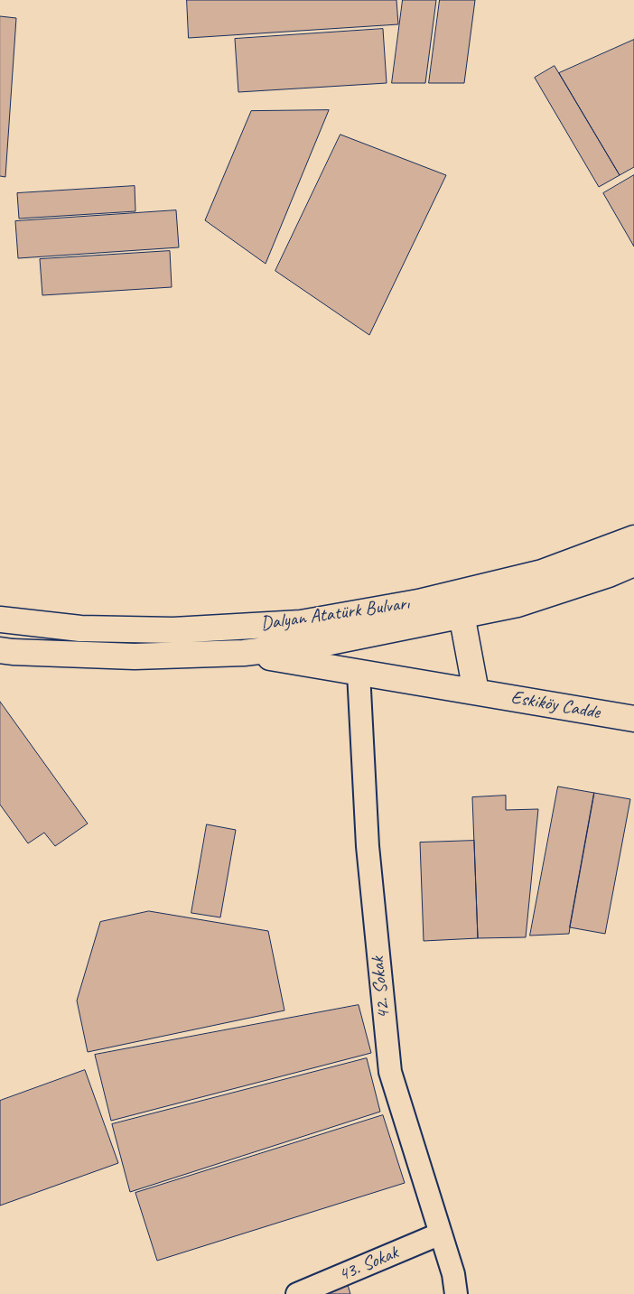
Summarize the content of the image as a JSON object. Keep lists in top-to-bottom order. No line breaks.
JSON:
{"streets":{"main road":["Dalyan Atatürk Bulvarı","Eskiköy Cadde"],"street":["42. Sokak","43. Sokak"]},"crossings":[["Dalyan Atatürk Bulvarı","Eskiköy Cadde"],["Eskiköy Cadde","42. Sokak"],["42. Sokak","43. Sokak"]]}
